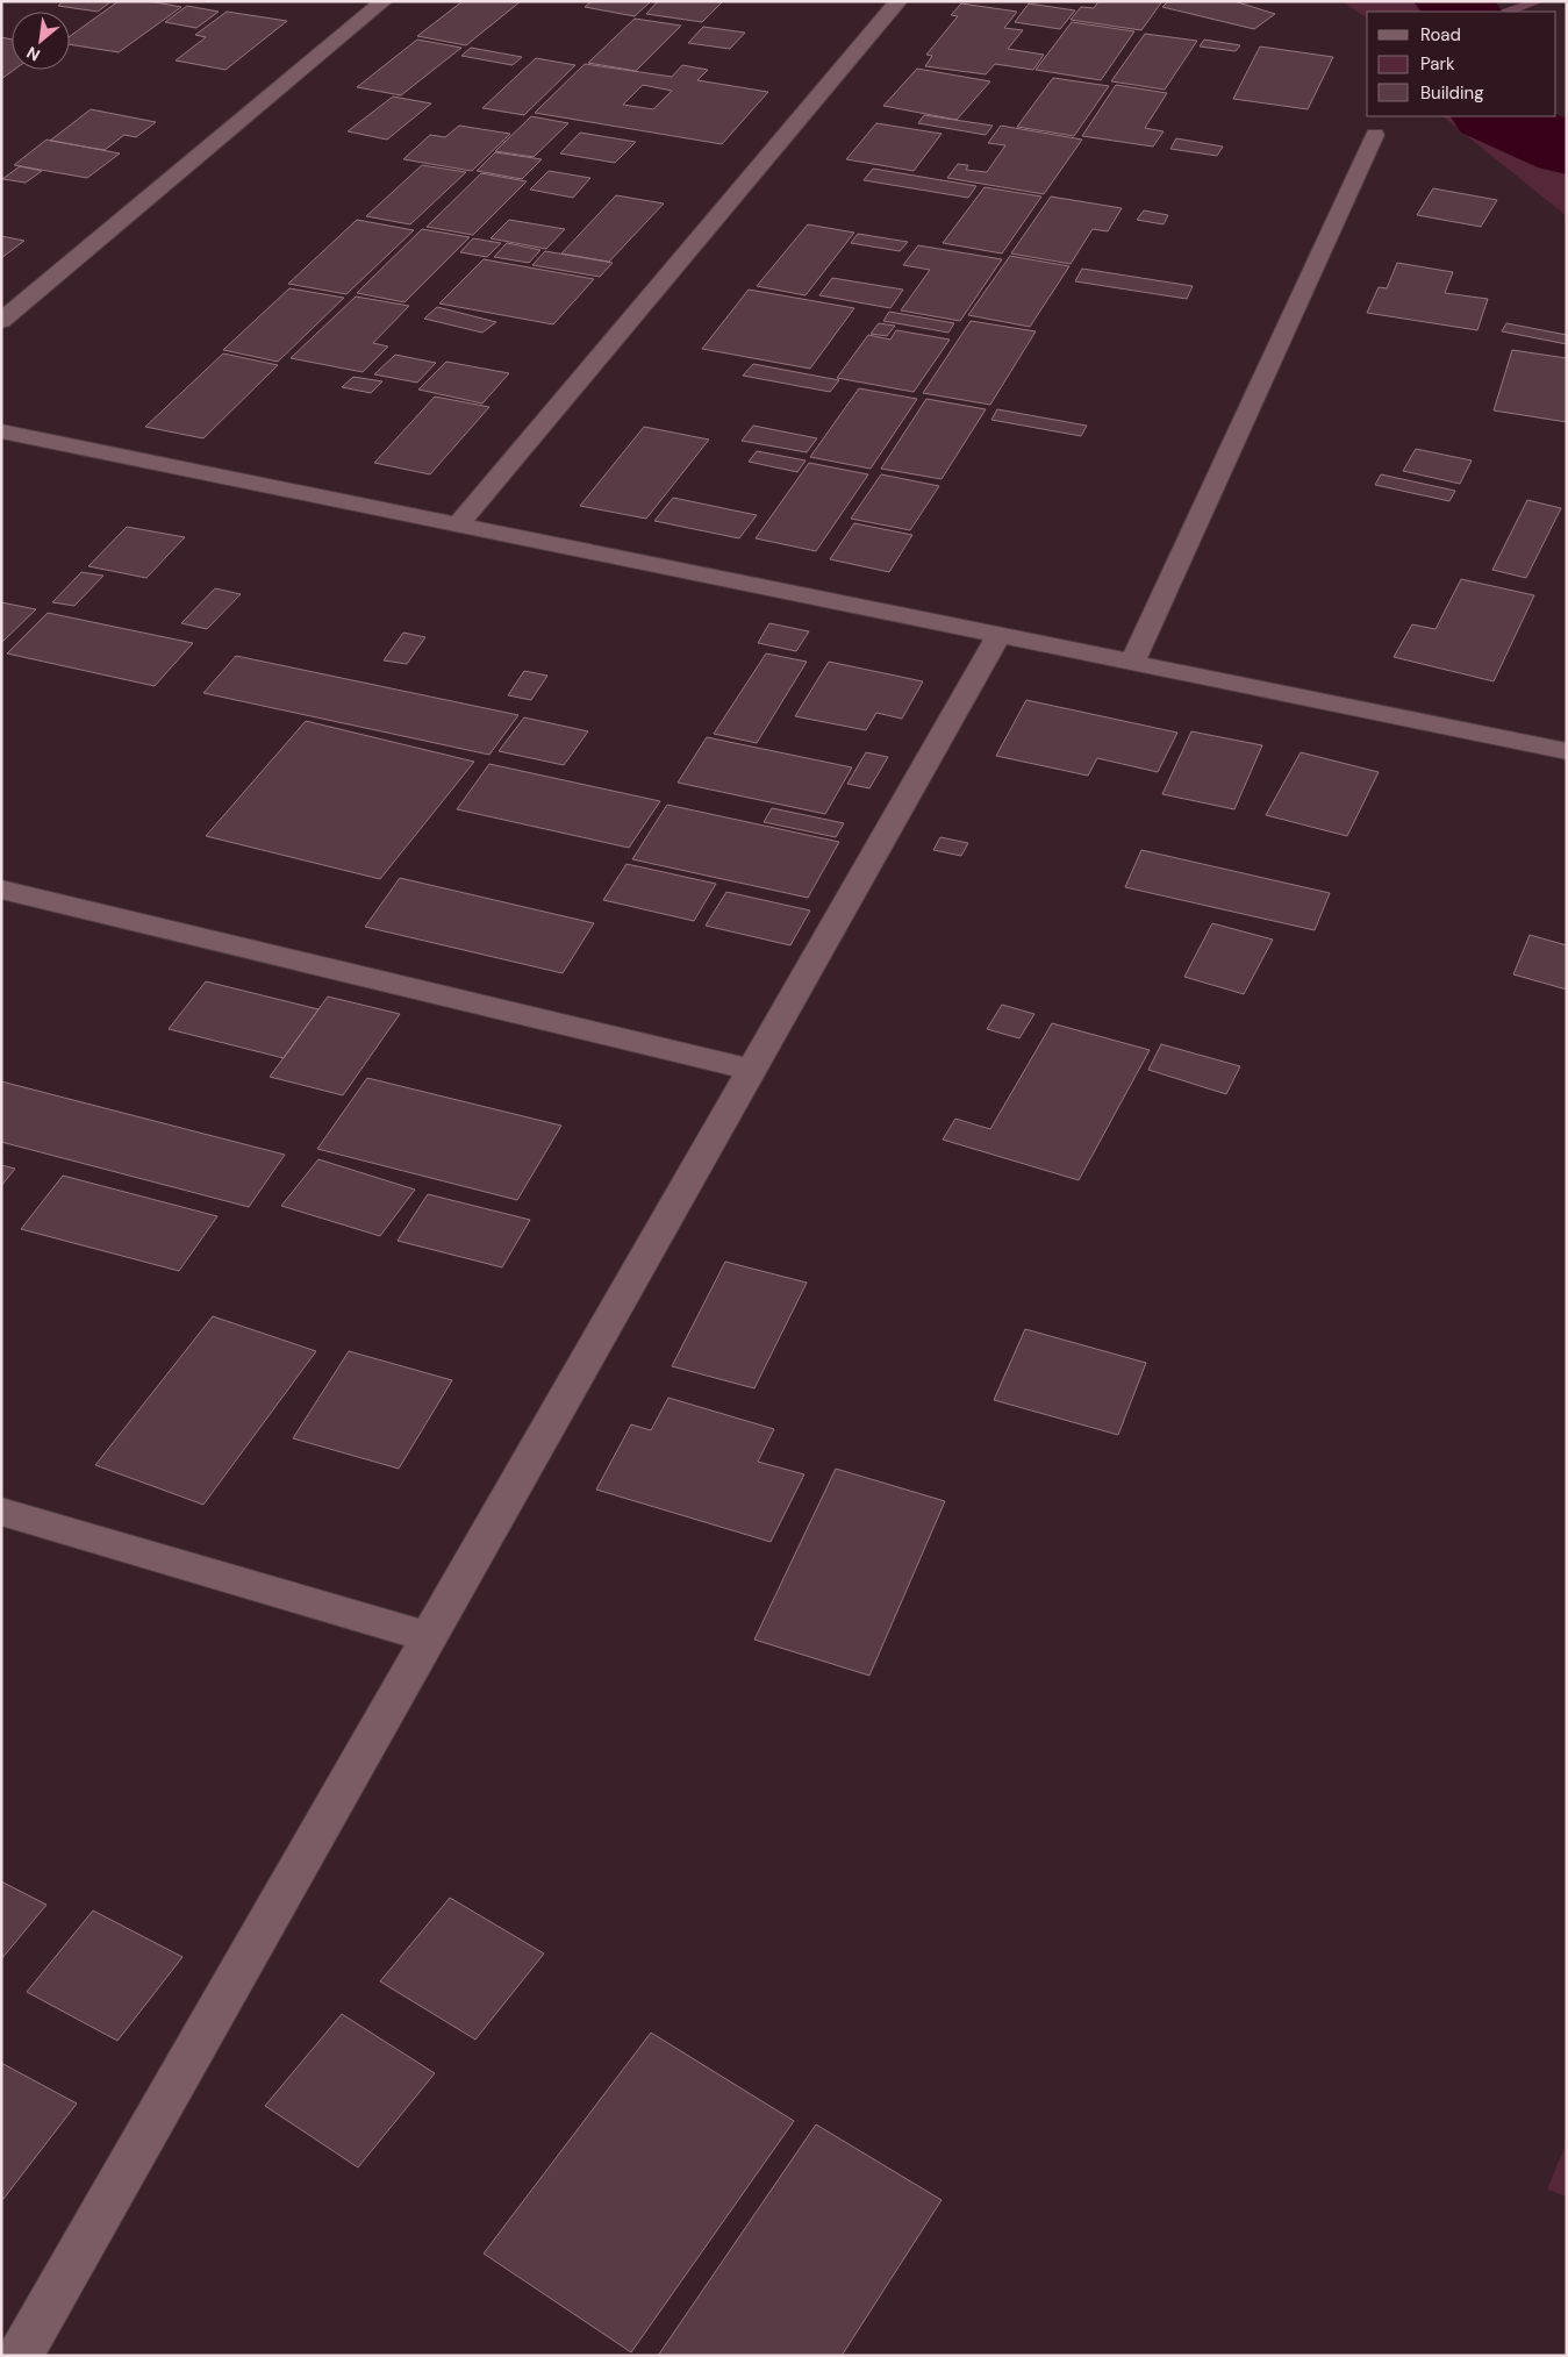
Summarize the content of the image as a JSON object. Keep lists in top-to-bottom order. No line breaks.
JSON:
{"legend":["Road","Park","Building"],"north":"bottom left"}
